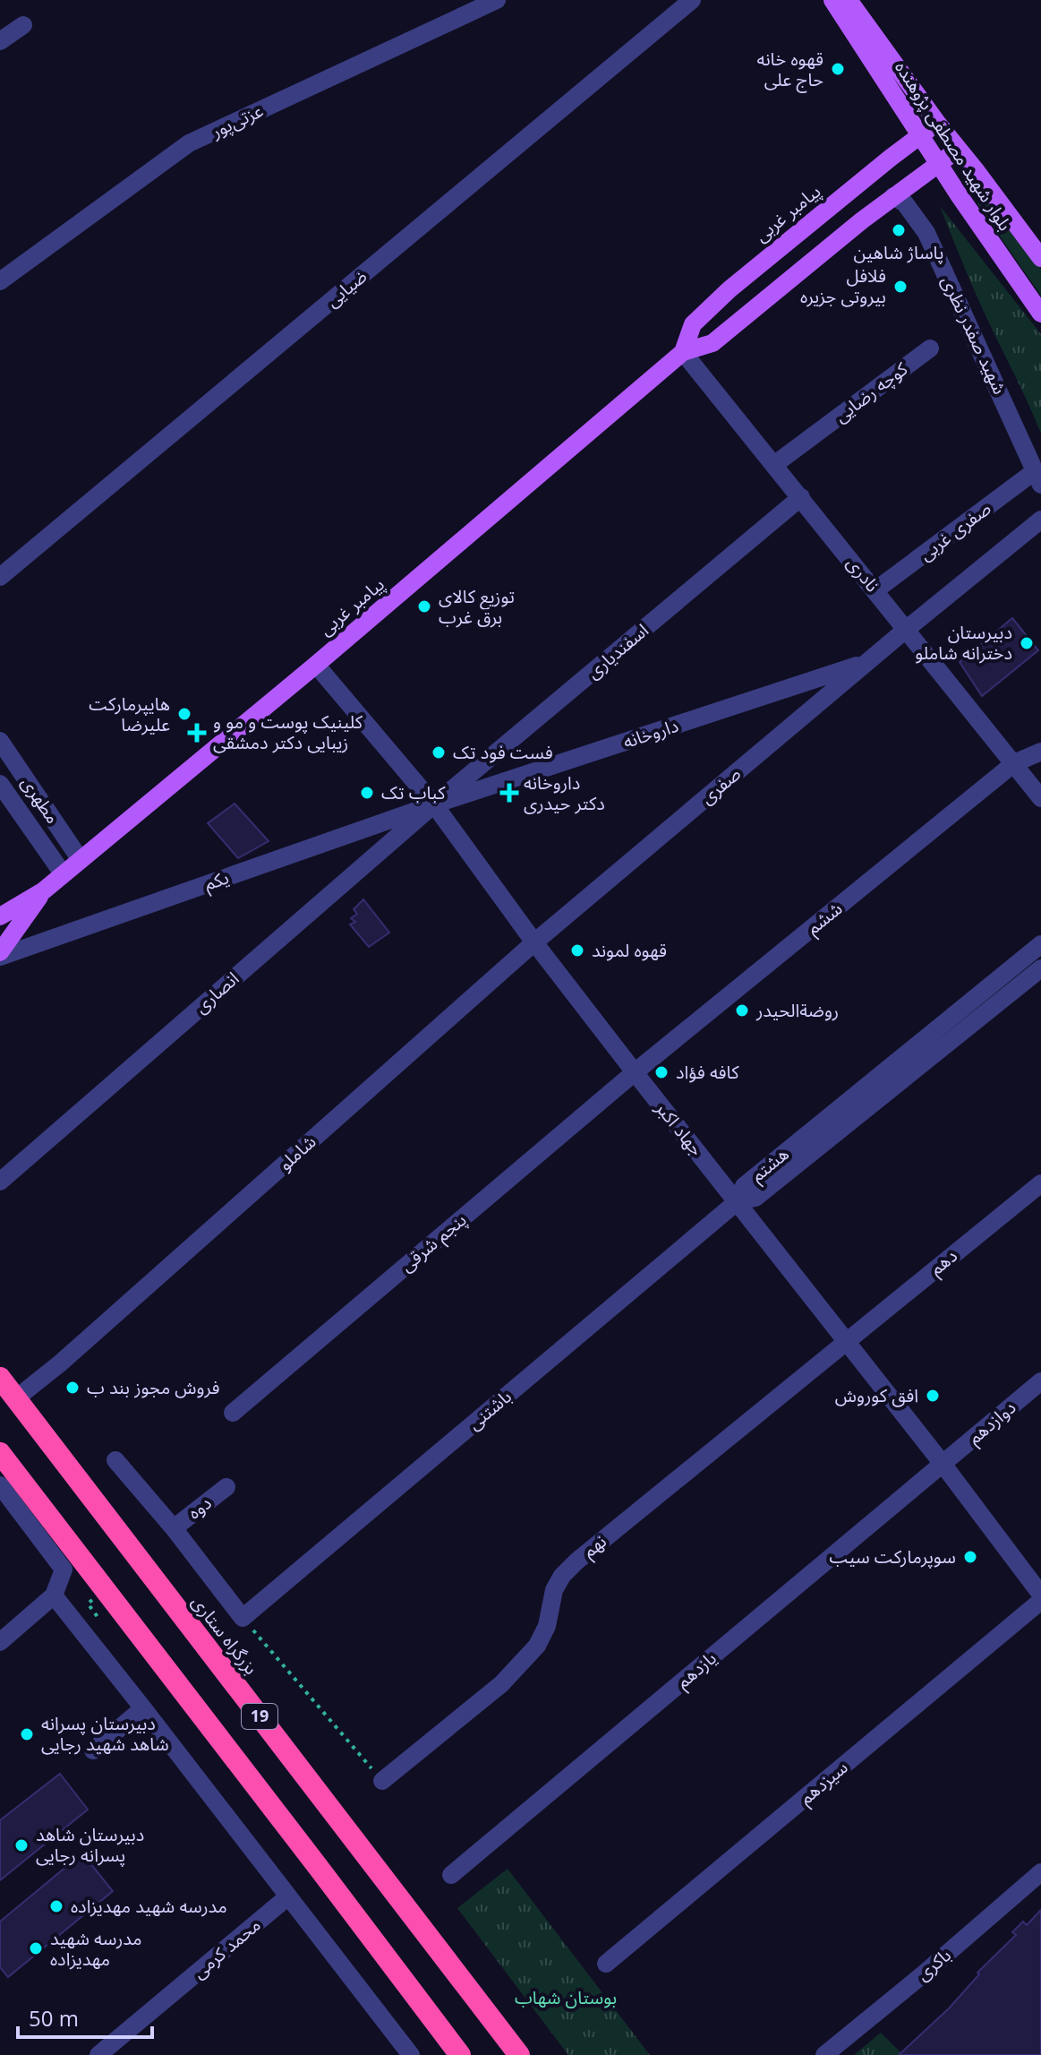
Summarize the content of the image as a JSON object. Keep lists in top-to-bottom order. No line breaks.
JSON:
{"streets":{"highway":["بزرگراه ستاری","19"],"main road":["بلوار شهید مصطفی پژوهنده","پیامبر غربی"],"street":["عزتی‌پور","ضیایی","شهید صفدر نظری","کوچه رضایی","صفری غربی","نادری","اسفندیاری","داروخانه","صفری","مطهری","یکم","ششم","انصاری","جهاد اکبر","شاملو","هشتم","پنجم شرقی","دهم","باشتنی","دوازدهم","دوه","نهم","یازدهم","سیزدهم","محمد کرمی","باکری"]},"crossings":[["بلوار شهید مصطفی پژوهنده","پیامبر غربی"],["پیامبر غربی","شهید صفدر نظری"],["پیامبر غربی","نادری"],["پیامبر غربی","مطهری"],["پیامبر غربی","یکم"],["پیامبر غربی","جهاد اکبر"],["شهید صفدر نظری","صفری غربی"],["کوچه رضایی","نادری"],["صفری غربی","نادری"],["نادری","اسفندیاری"],["نادری","صفری"],["نادری","ششم"],["اسفندیاری","داروخانه"],["اسفندیاری","یکم"],["اسفندیاری","انصاری"],["اسفندیاری","جهاد اکبر"],["داروخانه","صفری"],["داروخانه","یکم"],["داروخانه","انصاری"],["داروخانه","جهاد اکبر"],["صفری","جهاد اکبر"],["صفری","شاملو"],["یکم","انصاری"],["یکم","جهاد اکبر"],["ششم","جهاد اکبر"],["ششم","پنجم شرقی"],["انصاری","جهاد اکبر"],["جهاد اکبر","شاملو"],["جهاد اکبر","هشتم"],["جهاد اکبر","پنجم شرقی"],["جهاد اکبر","دهم"],["جهاد اکبر","باشتنی"],["جهاد اکبر","دوازدهم"],["جهاد اکبر","نهم"],["جهاد اکبر","یازدهم"],["شاملو","بزرگراه ستاری"],["هشتم","باشتنی"],["دهم","نهم"],["دوازدهم","یازدهم"]],"parks":["بوستان شهاب"],"places":{"other":["قهوه خانه حاج علی","پاساژ شاهین","فلافل بیروتی جزیره","توزیع کالای برق غرب","دبیرستان دخترانه شاملو","هایپرمارکت علیرضا","فست فود تک","کباب تک","قهوه لموند","روضةالحیدر","کافه فؤاد","فروش مجوز بند ب","افق کوروش","سوپرمارکت سیب","دبیرستان پسرانه شاهد شهید رجایی","دبیرستان شاهد پسرانه رجایی","مدرسه شهید مهدیزاده","مدرسه شهيد مهديزاده"],"health":["کلینیک پوست و مو و زیبایی دکتر دمشقی","داروخانه دکتر حیدری"]},"scale_bar":"50 m"}
